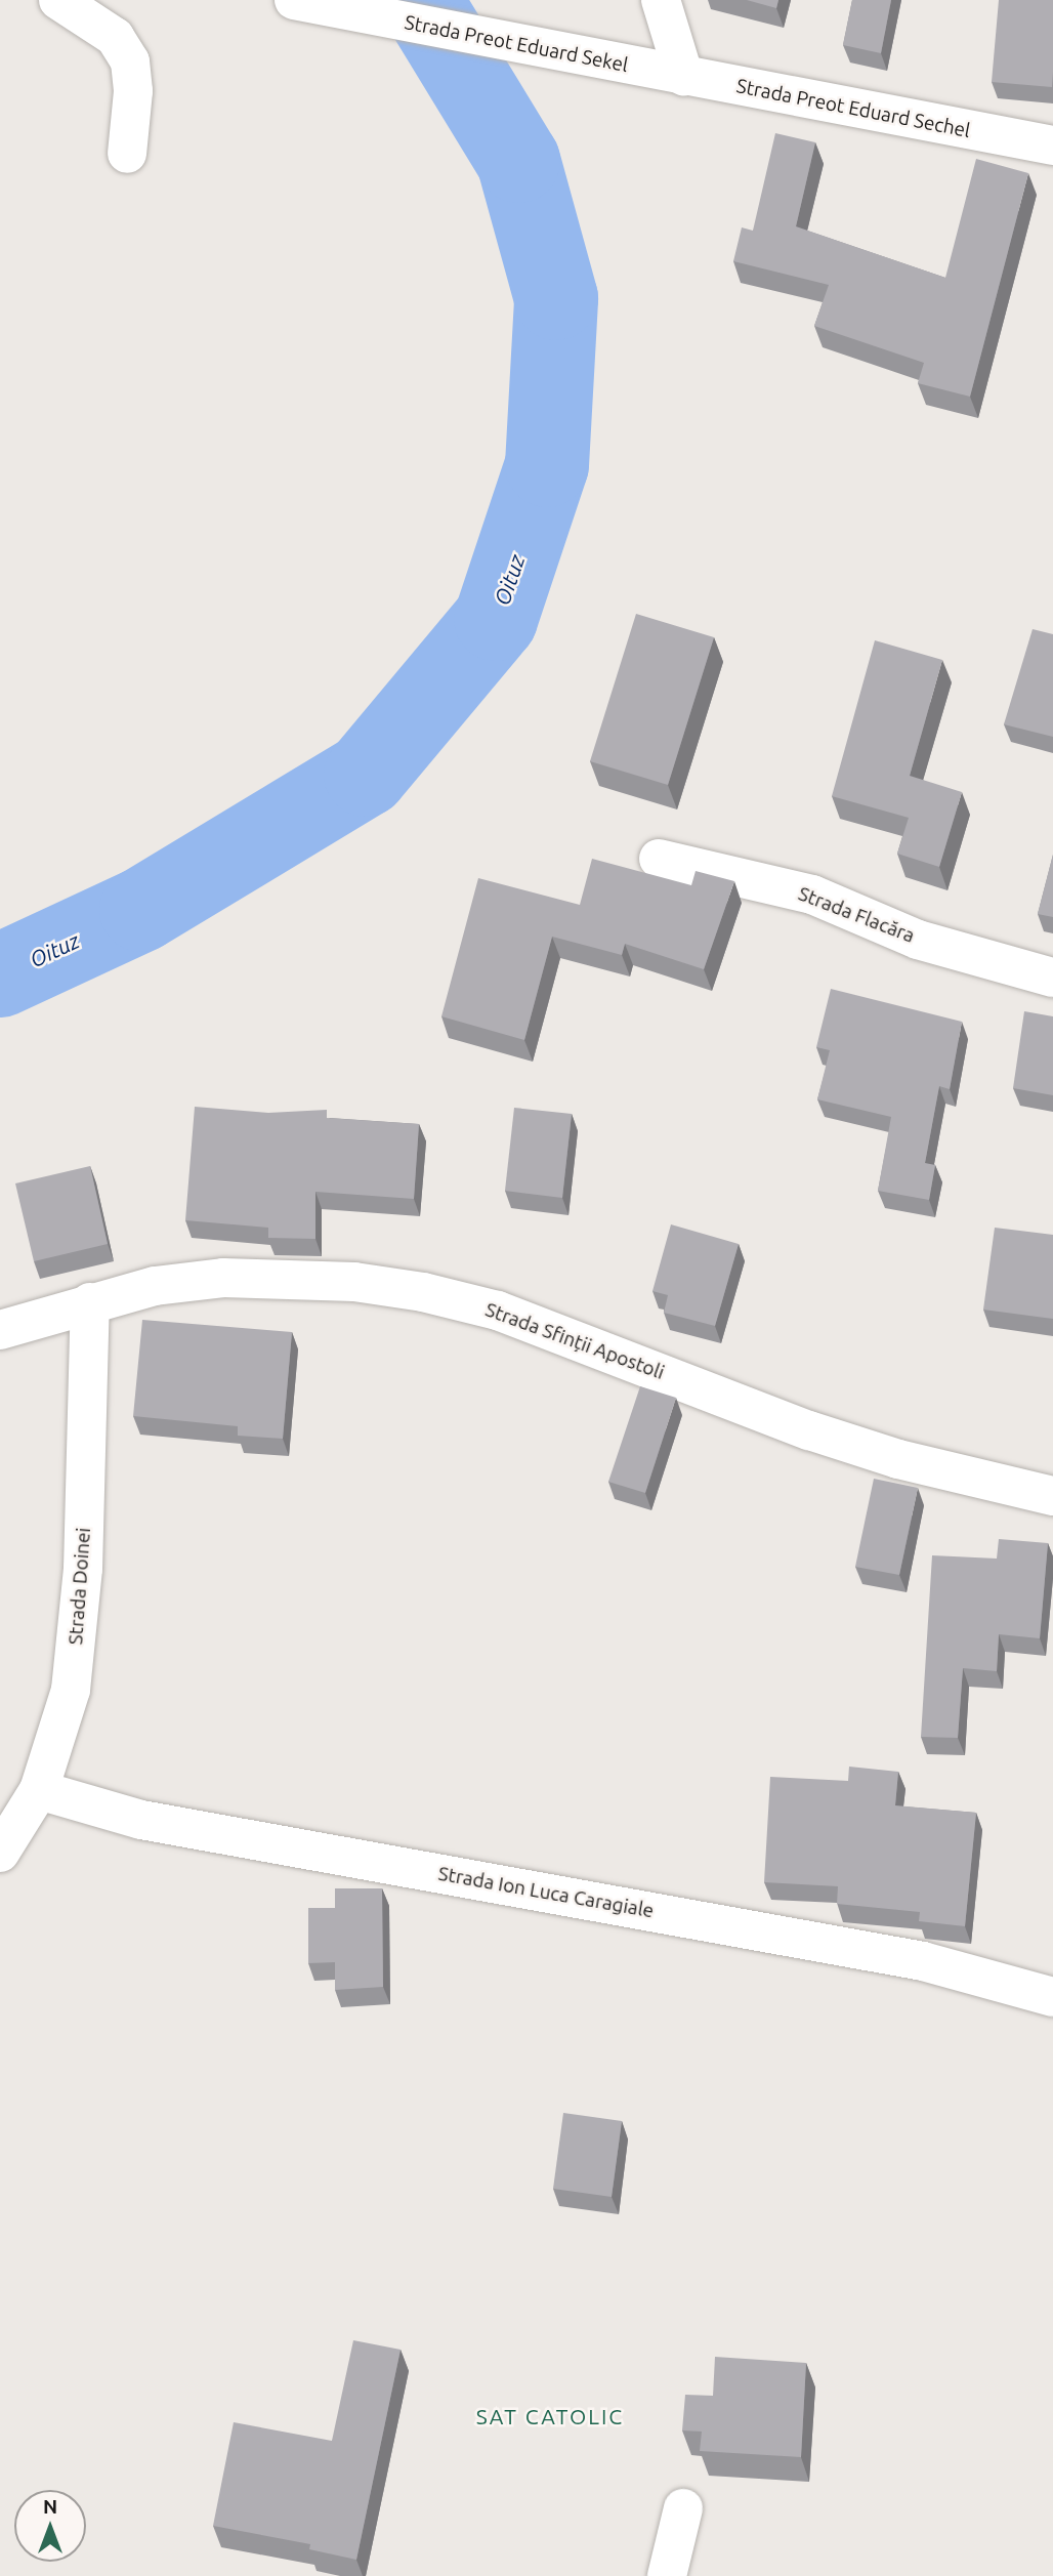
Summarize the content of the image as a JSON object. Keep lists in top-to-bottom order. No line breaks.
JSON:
{"streets":{"street":["Strada Preot Eduard Sekel","Strada Preot Eduard Sechel","Strada Flacăra","Strada Sfinții Apostoli","Strada Doinei","Strada Ion Luca Caragiale"]},"crossings":[["Strada Preot Eduard Sekel","Strada Preot Eduard Sechel"],["Strada Sfinții Apostoli","Strada Doinei"],["Strada Doinei","Strada Ion Luca Caragiale"]],"districts":["SAT CATOLIC"],"water":["Oituz"],"north":"top"}
